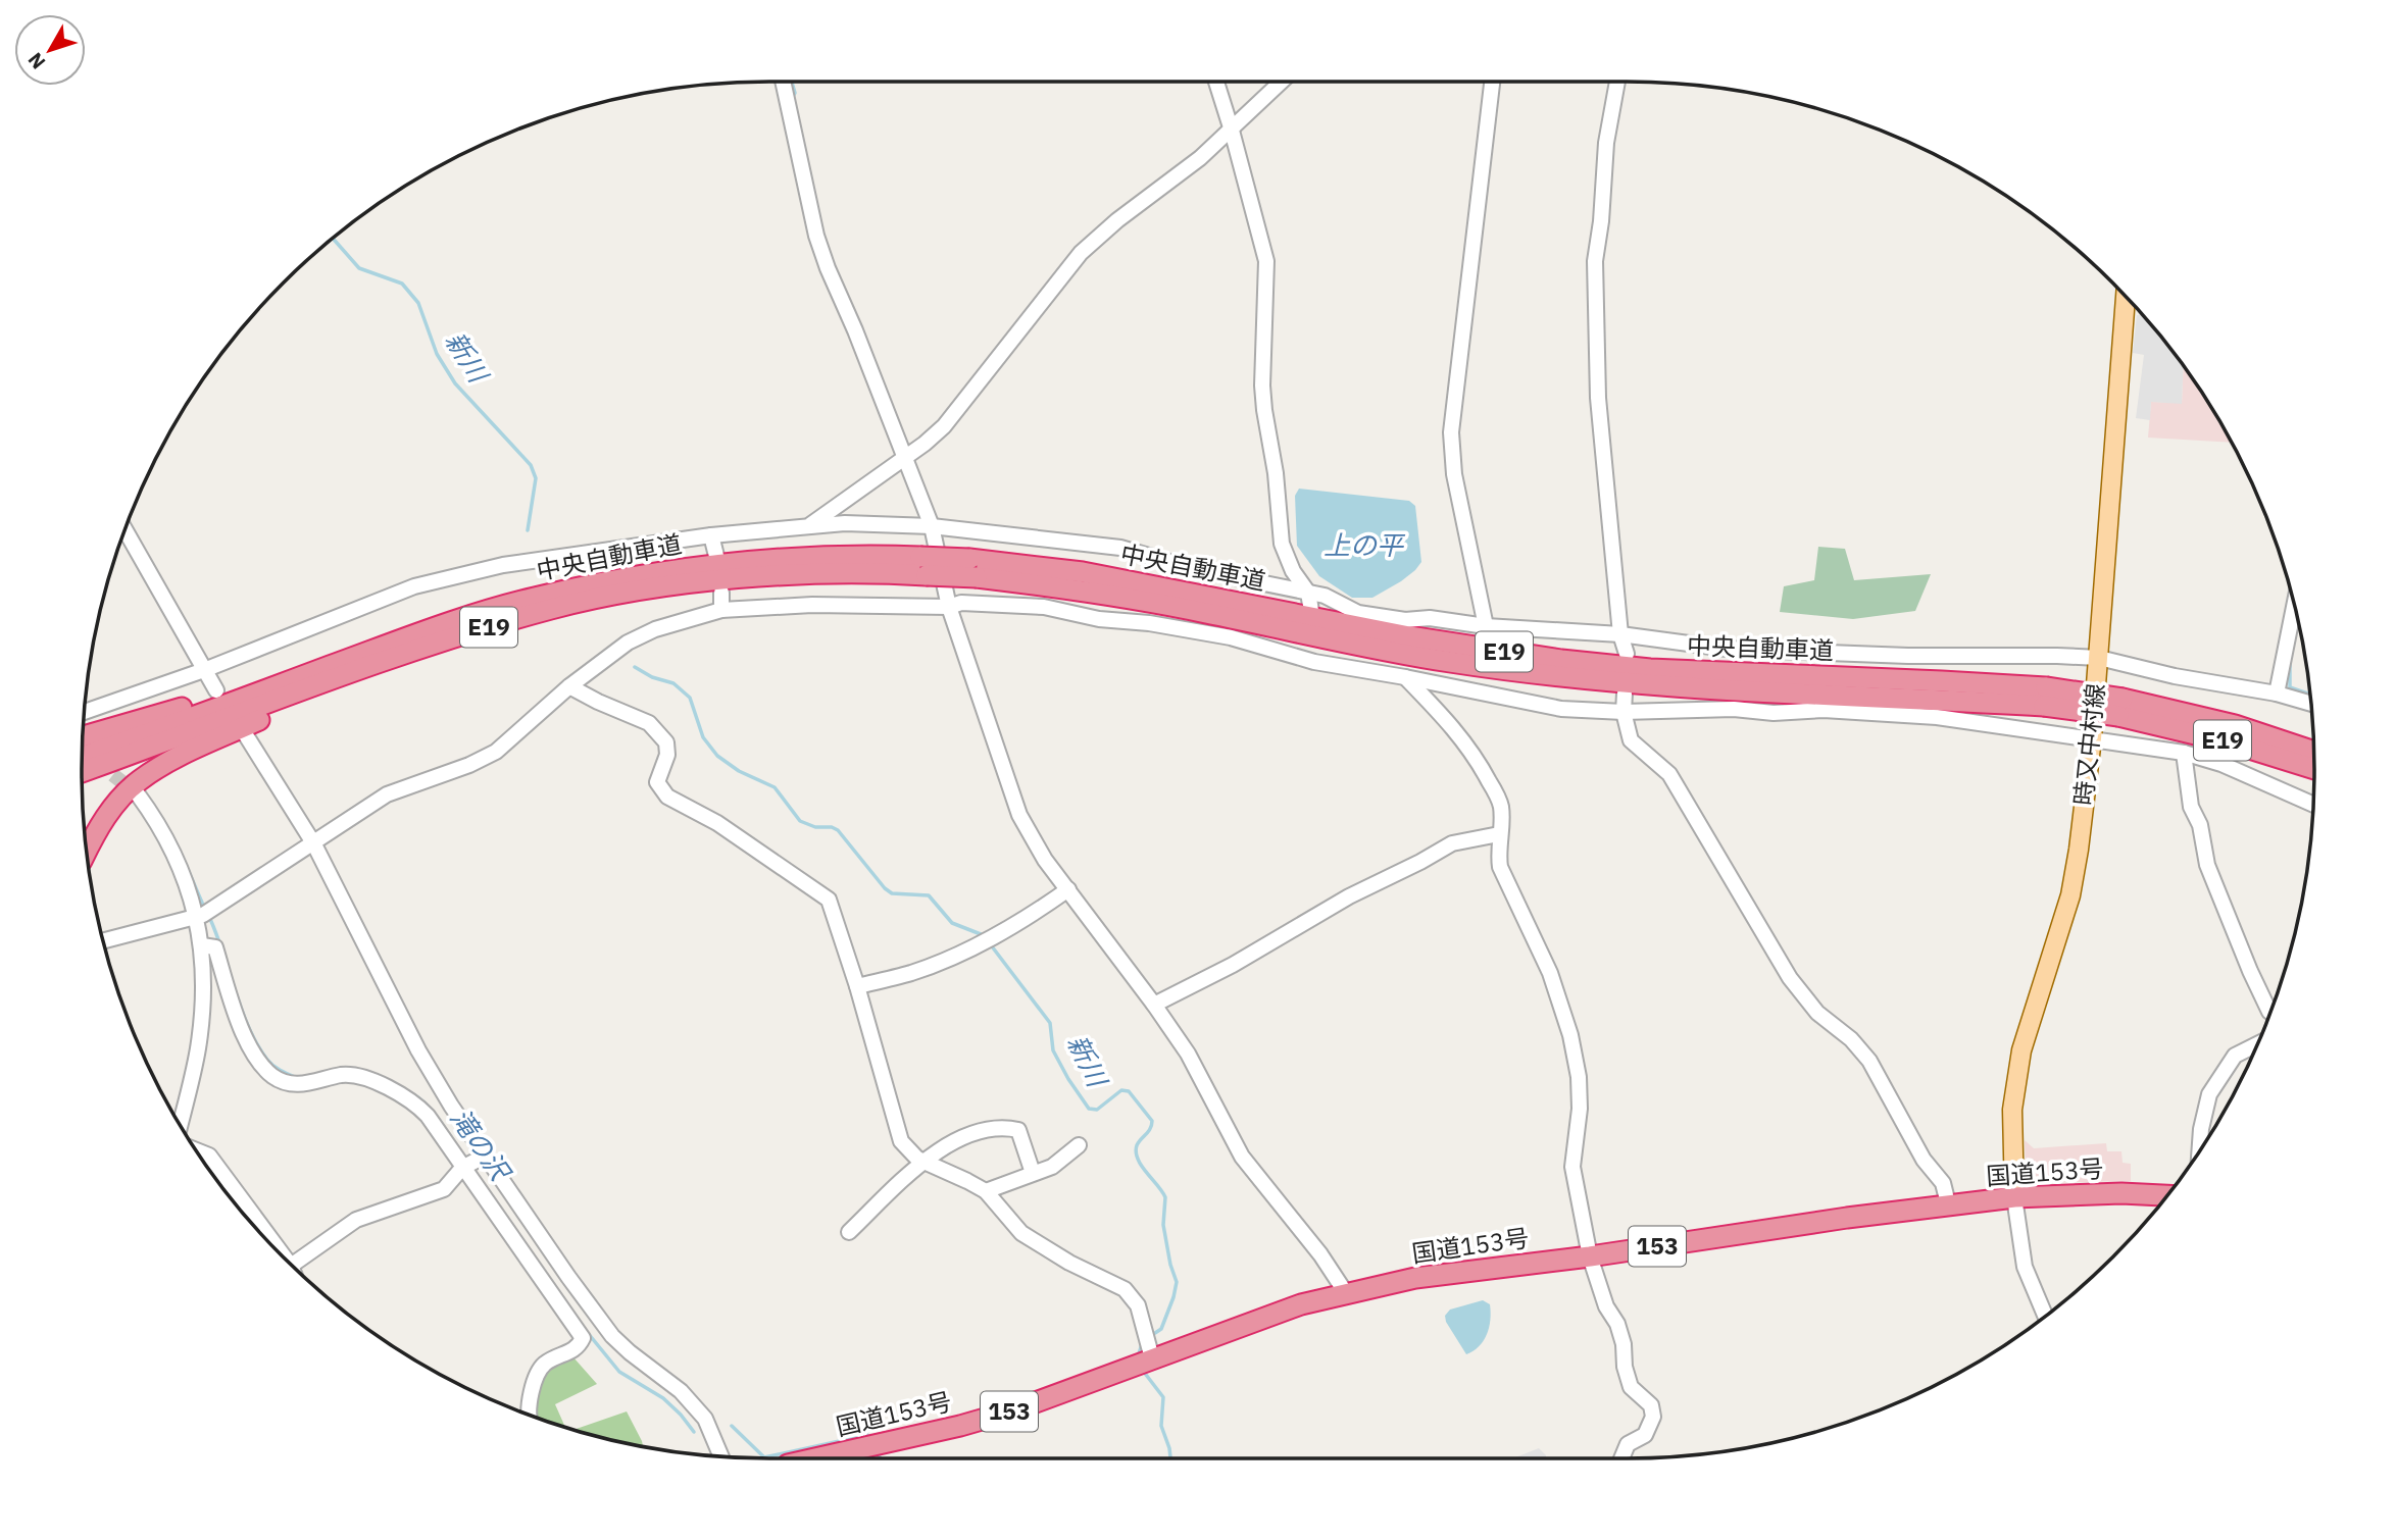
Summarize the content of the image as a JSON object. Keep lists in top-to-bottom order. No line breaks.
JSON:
{"streets":{"highway":["中央自動車道","E19","国道153号","153"],"main road":["時又中村線"]},"crossings":[["時又中村線","国道153号"]],"water":["新川","上の平","滝の沢"],"north":"bottom left"}
